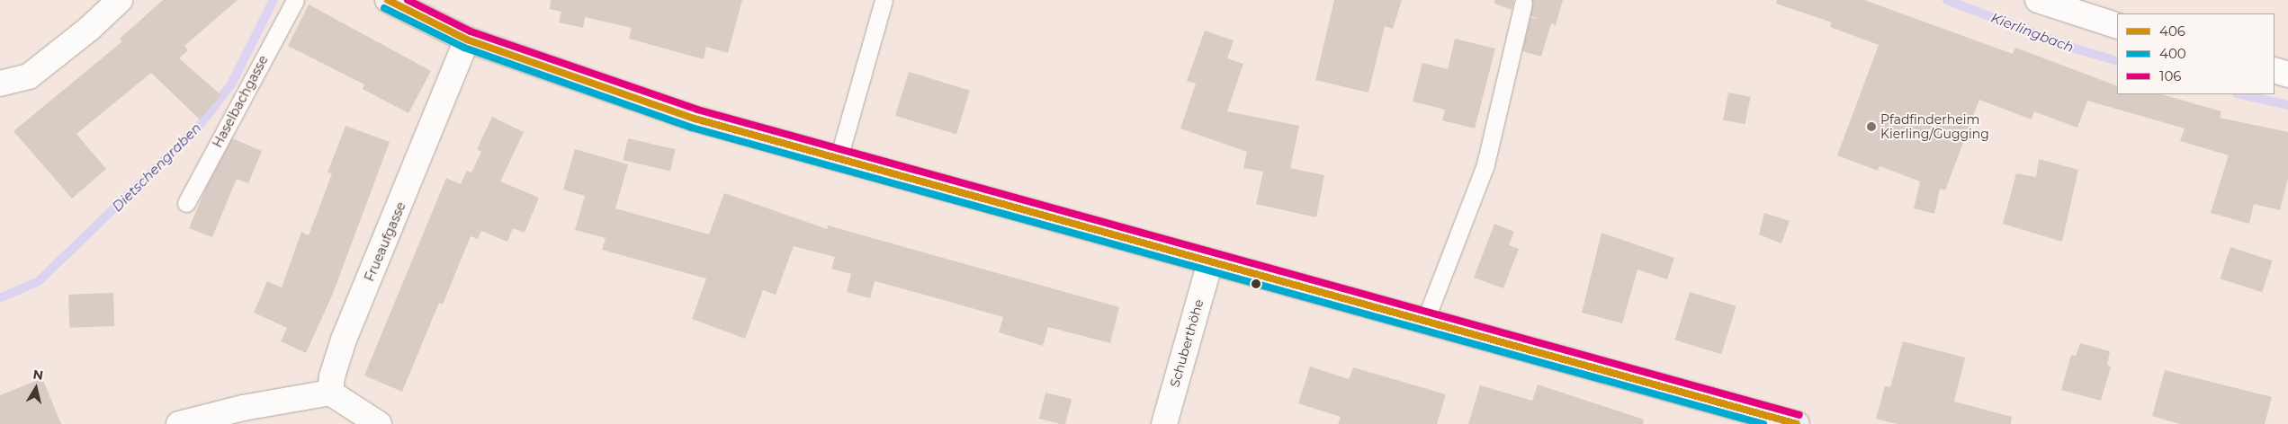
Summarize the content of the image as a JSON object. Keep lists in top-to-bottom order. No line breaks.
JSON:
{"streets":{"street":["Frueaufgasse","Schuberthöhe"],"lane":["Haselbachgasse"]},"water":["Kierlingbach","Dietschengraben"],"places":["Pfadfinderheim Kierling/Gugging"],"lines":["transit line 406","transit line 106","transit line 400"],"legend":["406","400","106"],"north":"top"}
